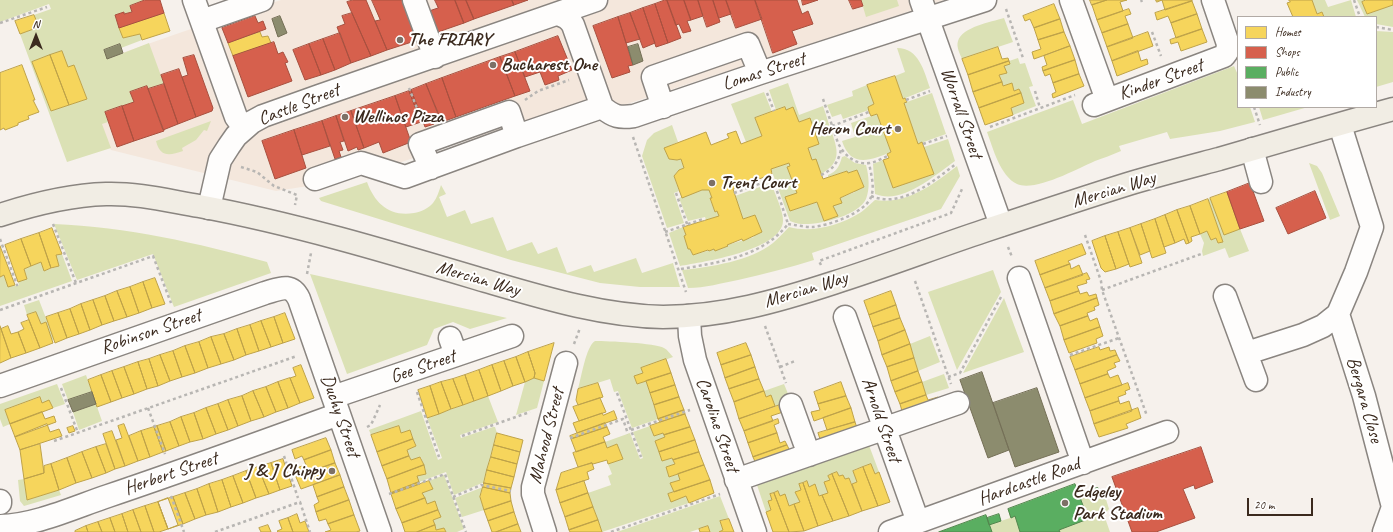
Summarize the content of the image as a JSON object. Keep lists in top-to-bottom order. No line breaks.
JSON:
{"streets":{"main road":["Mercian Way"],"street":["Lomas Street","Kinder Street","Castle Street","Worrall Street","Robinson Street","Gee Street","Bergara Close","Duchy Street","Arnold Street","Caroline Street","Mahood Street","Herbert Street","Hardcastle Road"]},"crossings":[["Lomas Street","Worrall Street"],["Castle Street","Mercian Way"],["Worrall Street","Mercian Way"],["Mercian Way","Caroline Street"],["Robinson Street","Duchy Street"],["Gee Street","Duchy Street"],["Gee Street","Herbert Street"],["Duchy Street","Herbert Street"],["Arnold Street","Hardcastle Road"]],"places":["The FRIARY","Bucharest One","Wellinos Pizza","Heron Court","Trent Court","J & J Chippy","Edgeley Park Stadium"],"legend":["Homes","Shops","Public","Industry"],"scale_bar":"20 m","north":"top"}
